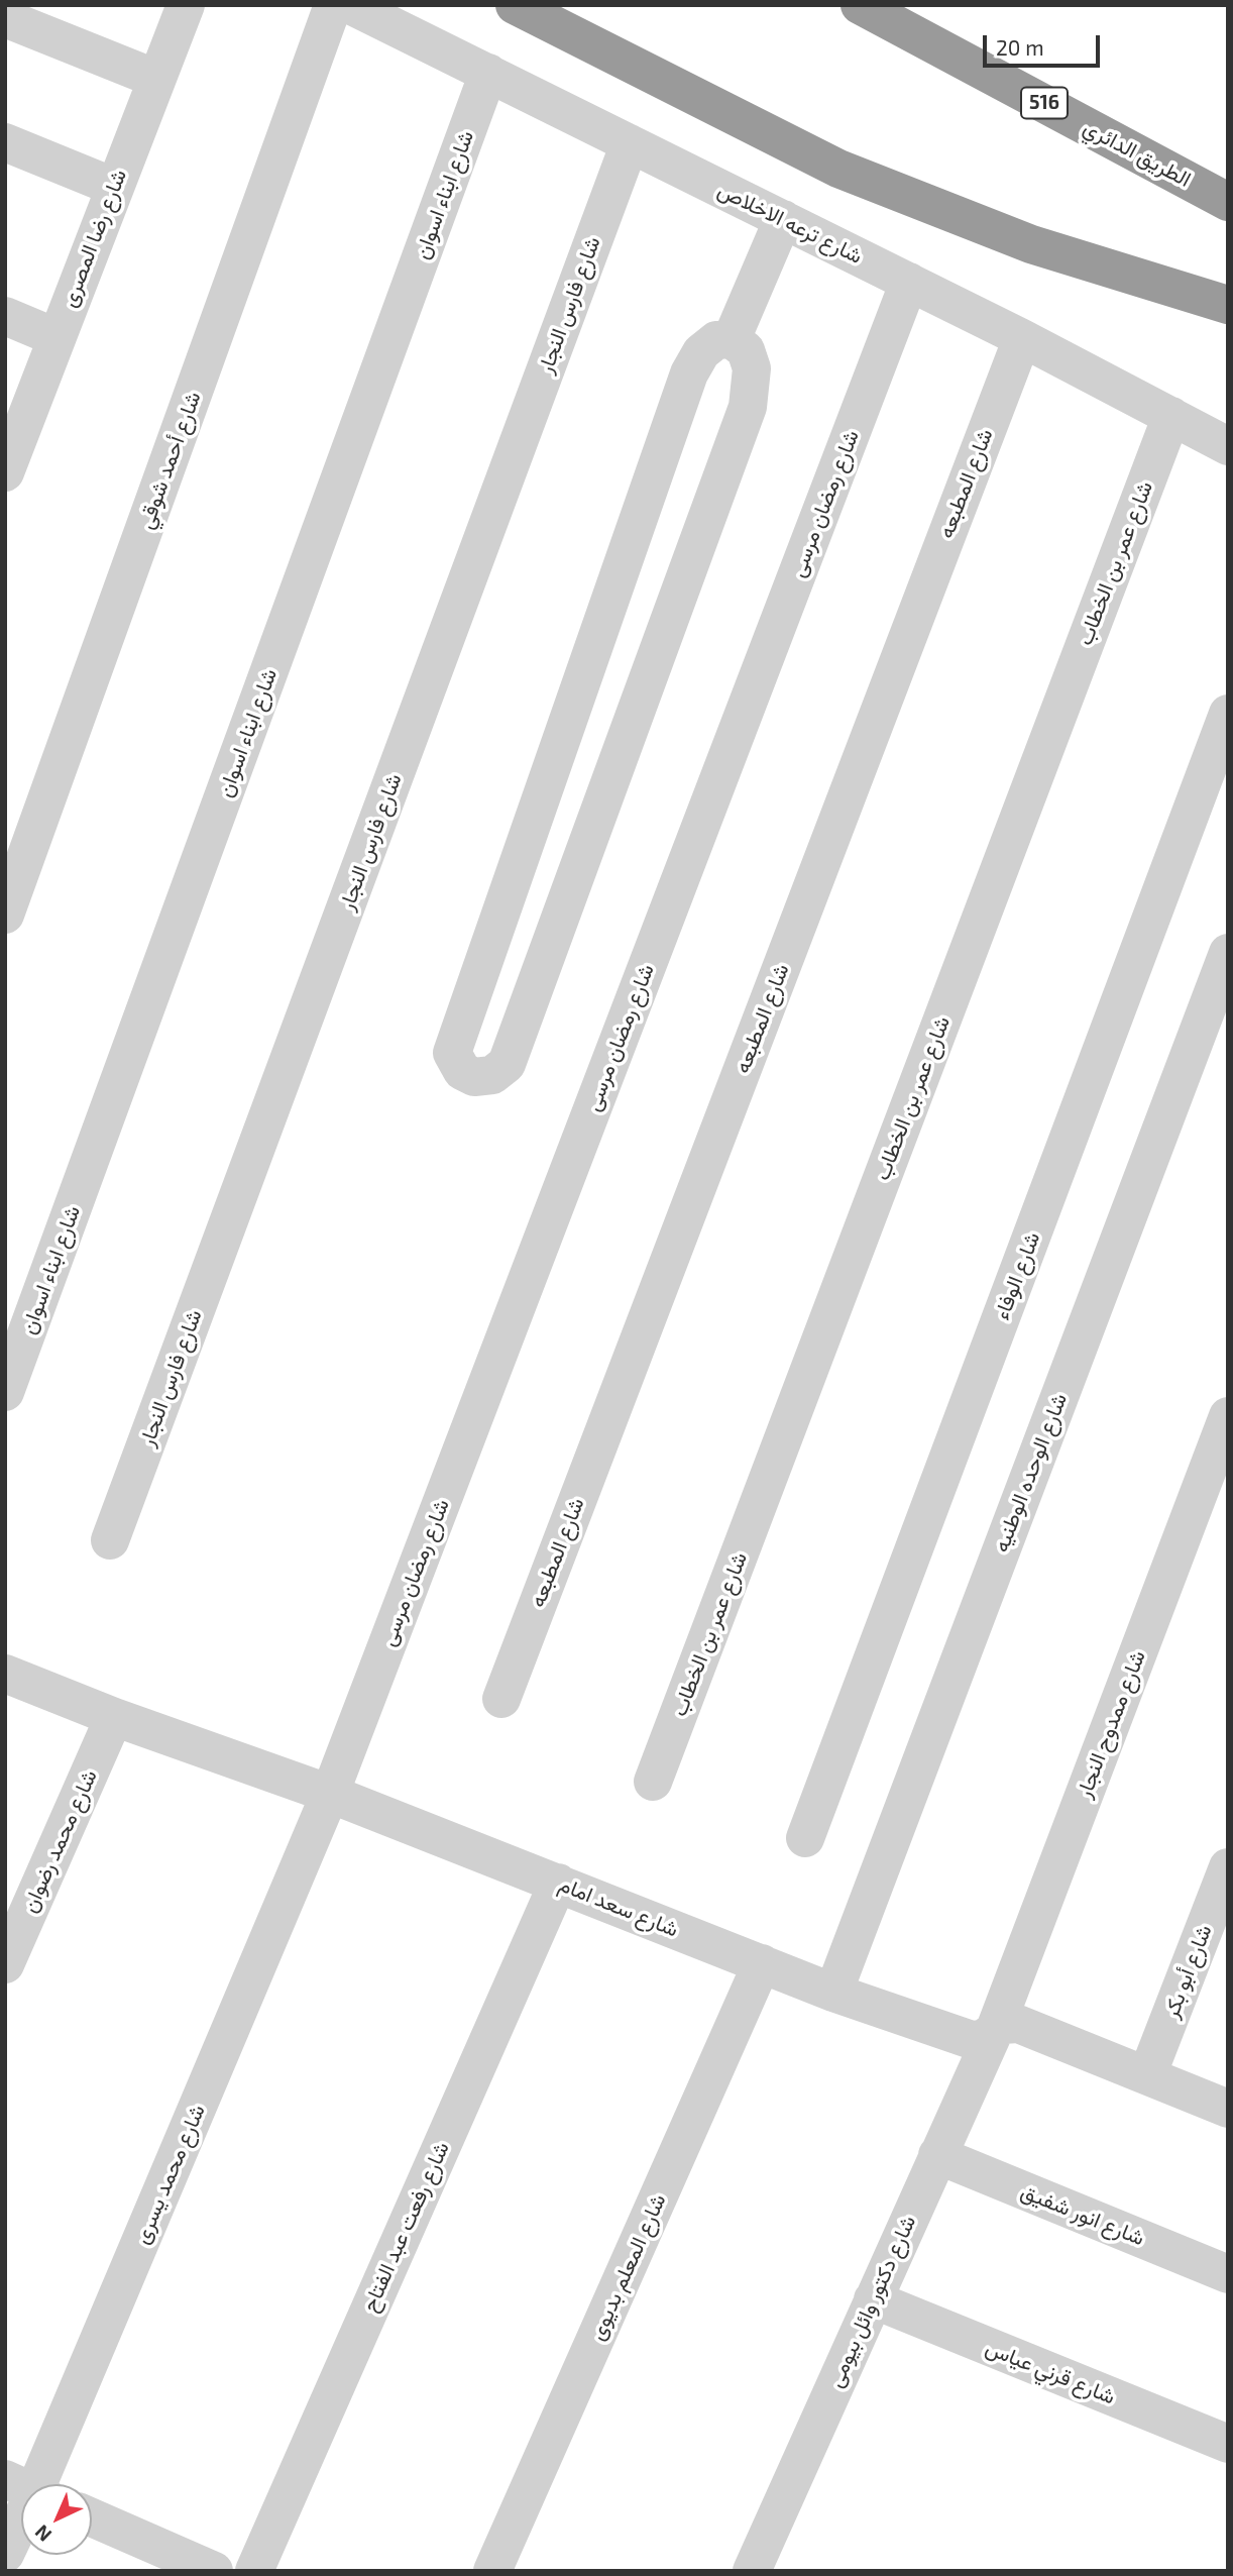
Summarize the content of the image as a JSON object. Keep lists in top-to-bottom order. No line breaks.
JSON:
{"streets":{"highway":["516","الطريق الدائري"],"street":["شارع ابناء اسوان","شارع ترعه الاخلاص","شارع رضا المصرى","شارع فارس النجار","شارع أحمد شوقي","شارع المطبعه","شارع رمضان مرسى","شارع عمر بن الخطاب","شارع الوفاء","شارع الوحده الوطنيه","شارع ممدوح النجار","شارع محمد رضوان","شارع سعد امام","شارع أبو بكر","شارع محمد يسرى","شارع انور شفيق","شارع رفعت عبد الفتاح","شارع المعلم بديوى","شارع دكتور وائل بيومى","شارع قرني عياس"]},"crossings":[["شارع ابناء اسوان","شارع ترعه الاخلاص"],["شارع ترعه الاخلاص","شارع فارس النجار"],["شارع ترعه الاخلاص","شارع المطبعه"],["شارع ترعه الاخلاص","شارع رمضان مرسى"],["شارع ترعه الاخلاص","شارع عمر بن الخطاب"],["شارع رمضان مرسى","شارع سعد امام"],["شارع رمضان مرسى","شارع محمد يسرى"],["شارع الوحده الوطنيه","شارع سعد امام"],["شارع ممدوح النجار","شارع سعد امام"],["شارع ممدوح النجار","شارع دكتور وائل بيومى"],["شارع محمد رضوان","شارع سعد امام"],["شارع سعد امام","شارع أبو بكر"],["شارع سعد امام","شارع محمد يسرى"],["شارع سعد امام","شارع رفعت عبد الفتاح"],["شارع سعد امام","شارع المعلم بديوى"],["شارع سعد امام","شارع دكتور وائل بيومى"],["شارع انور شفيق","شارع دكتور وائل بيومى"],["شارع دكتور وائل بيومى","شارع قرني عياس"]],"scale_bar":"20 m","north":"bottom left"}
